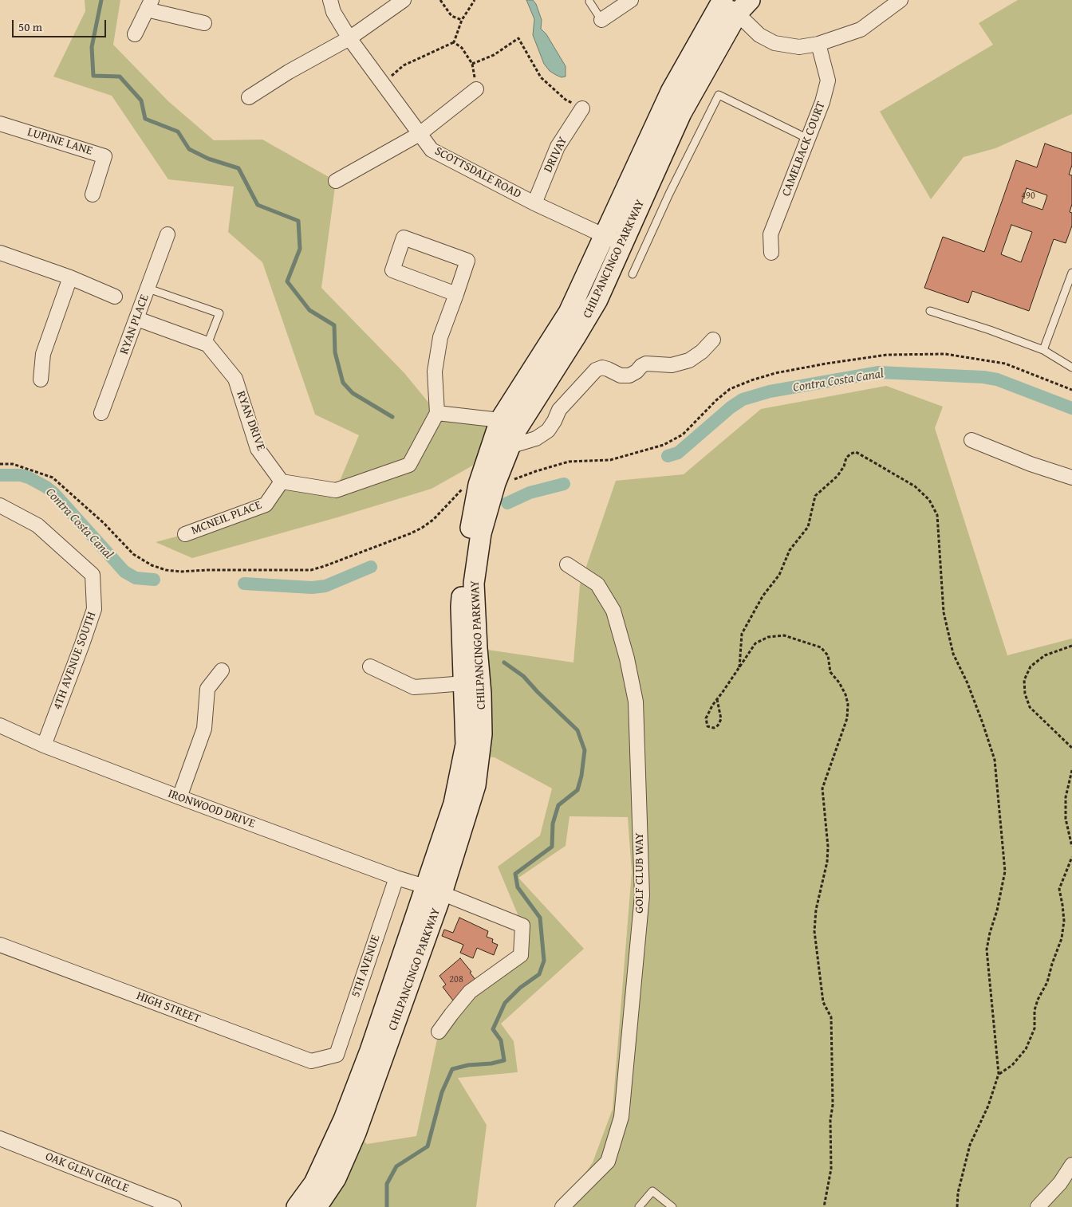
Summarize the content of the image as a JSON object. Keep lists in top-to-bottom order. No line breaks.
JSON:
{"streets":{"street":["LUPINE LANE","CAMELBACK COURT","DRIVAY","SCOTTSDALE ROAD","CHILPANCINGO PARKWAY","RYAN PLACE","RYAN DRIVE","MCNEIL PLACE","4TH AVENUE SOUTH","IRONWOOD DRIVE","GOLF CLUB WAY","5TH AVENUE","HIGH STREET","OAK GLEN CIRCLE"]},"crossings":[["DRIVAY","SCOTTSDALE ROAD"],["SCOTTSDALE ROAD","CHILPANCINGO PARKWAY"],["CHILPANCINGO PARKWAY","IRONWOOD DRIVE"],["RYAN DRIVE","MCNEIL PLACE"],["4TH AVENUE SOUTH","IRONWOOD DRIVE"],["IRONWOOD DRIVE","5TH AVENUE"],["5TH AVENUE","HIGH STREET"]],"water":["Contra Costa Canal"],"house_numbers":["490","208"],"scale_bar":"50 m"}
